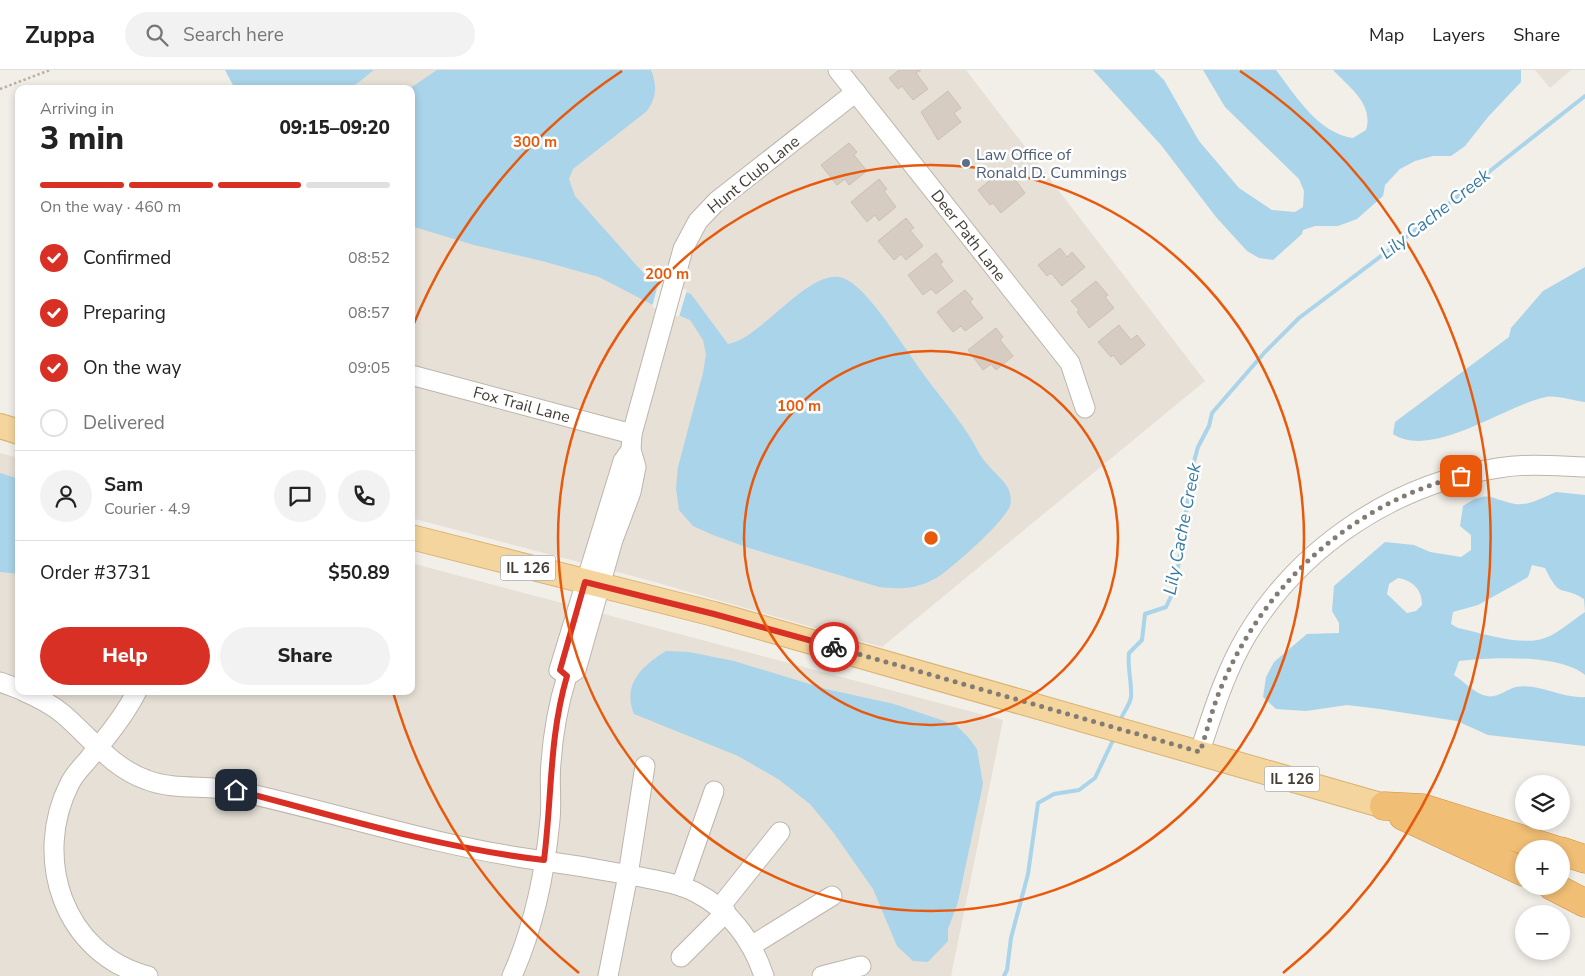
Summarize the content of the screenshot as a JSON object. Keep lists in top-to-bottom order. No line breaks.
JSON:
{"streets":{"main road":["IL 126"],"street":["Hunt Club Lane","Deer Path Lane","Fox Trail Lane"]},"crossings":[["Hunt Club Lane","Deer Path Lane"],["Hunt Club Lane","Fox Trail Lane"],["Hunt Club Lane","IL 126"]],"water":["Lily Cache Creek"],"places":["Law Office of Ronald D. Cummings"],"page":{"header":"Zuppa","search":"Search here","nav":["Map","Layers","Share"],"heading":["3 min","Arriving in","09:15–09:20"],"panel":["Sam","Courier · 4.9","Order #3731","$50.89"],"bar":"On the way · 460 m","list":[["Confirmed","08:52"],["Preparing","08:57"],["On the way","09:05"],"Delivered"],"buttons":["Help","Share"],"map_buttons":["+","−"]},"rings":["300 m","200 m","100 m"]}
